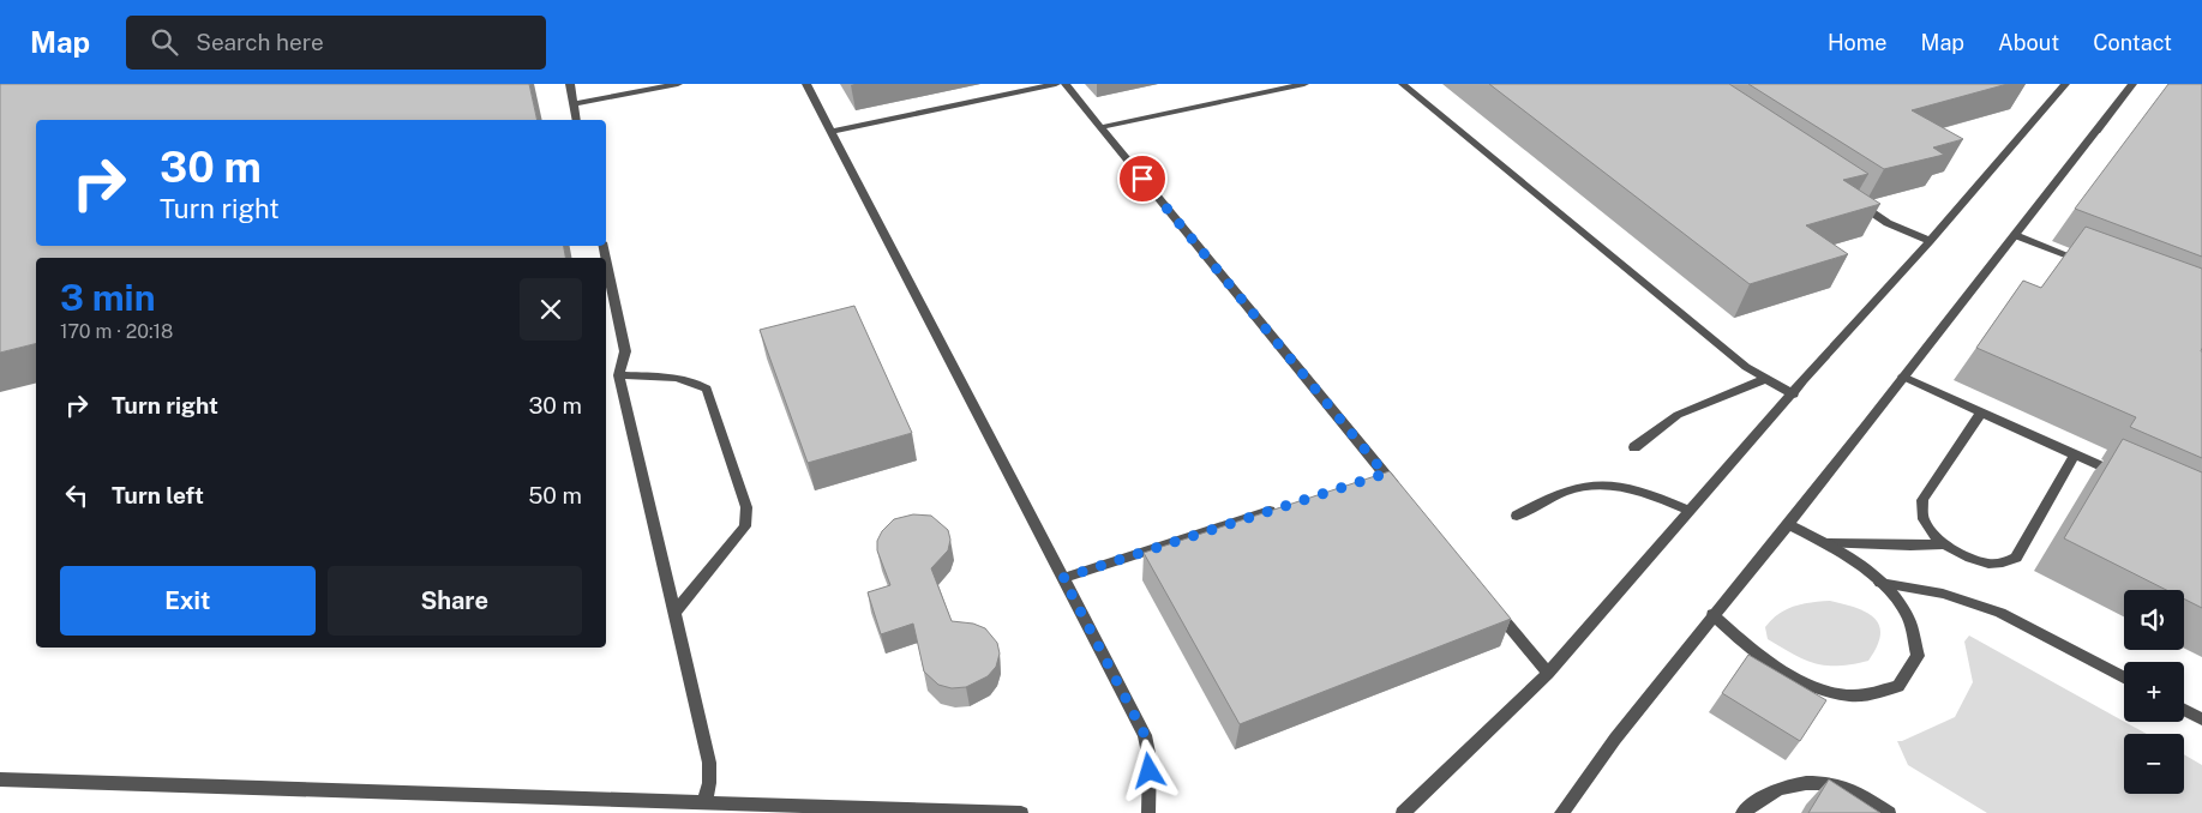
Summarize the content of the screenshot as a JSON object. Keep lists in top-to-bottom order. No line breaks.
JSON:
{"page":{"header":"Map","search":"Search here","nav":["Home","Map","About","Contact"],"turn":["30 m","Turn right"],"heading":["3 min","170 m · 20:18"],"list":[{"name":"Turn right","value":"30 m"},{"name":"Turn left","value":"50 m"}],"buttons":["Exit","Share"],"map_buttons":["+","−"]}}
